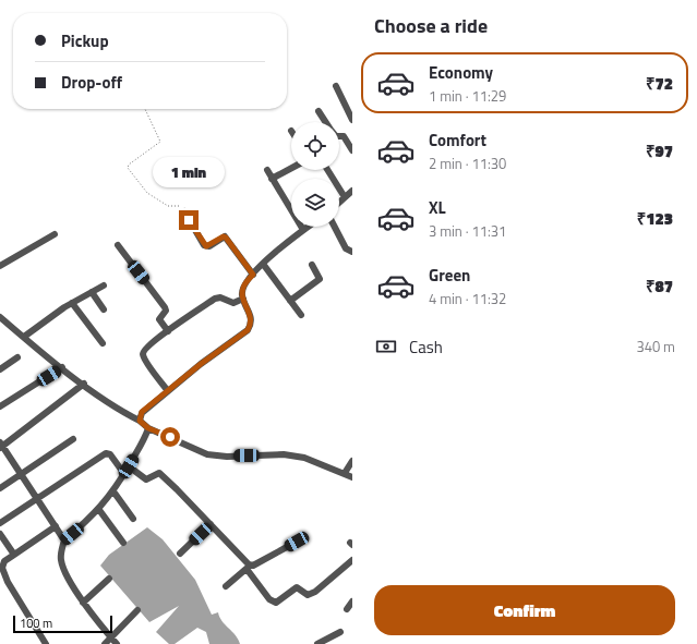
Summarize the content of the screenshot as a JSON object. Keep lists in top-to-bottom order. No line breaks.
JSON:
{"scale_bar":"100 m","page":{"heading":"Choose a ride","banner":["Pickup","Drop-off"],"list":[{"name":"Economy","note":"1 min · 11:29","value":"₹72"},{"name":"Comfort","note":"2 min · 11:30","value":"₹97"},{"name":"XL","note":"3 min · 11:31","value":"₹123"},{"name":"Green","note":"4 min · 11:32","value":"₹87"}],"bubble":"1 min","pay":["Cash","340 m"],"buttons":"Confirm","scale":"100 m"}}
